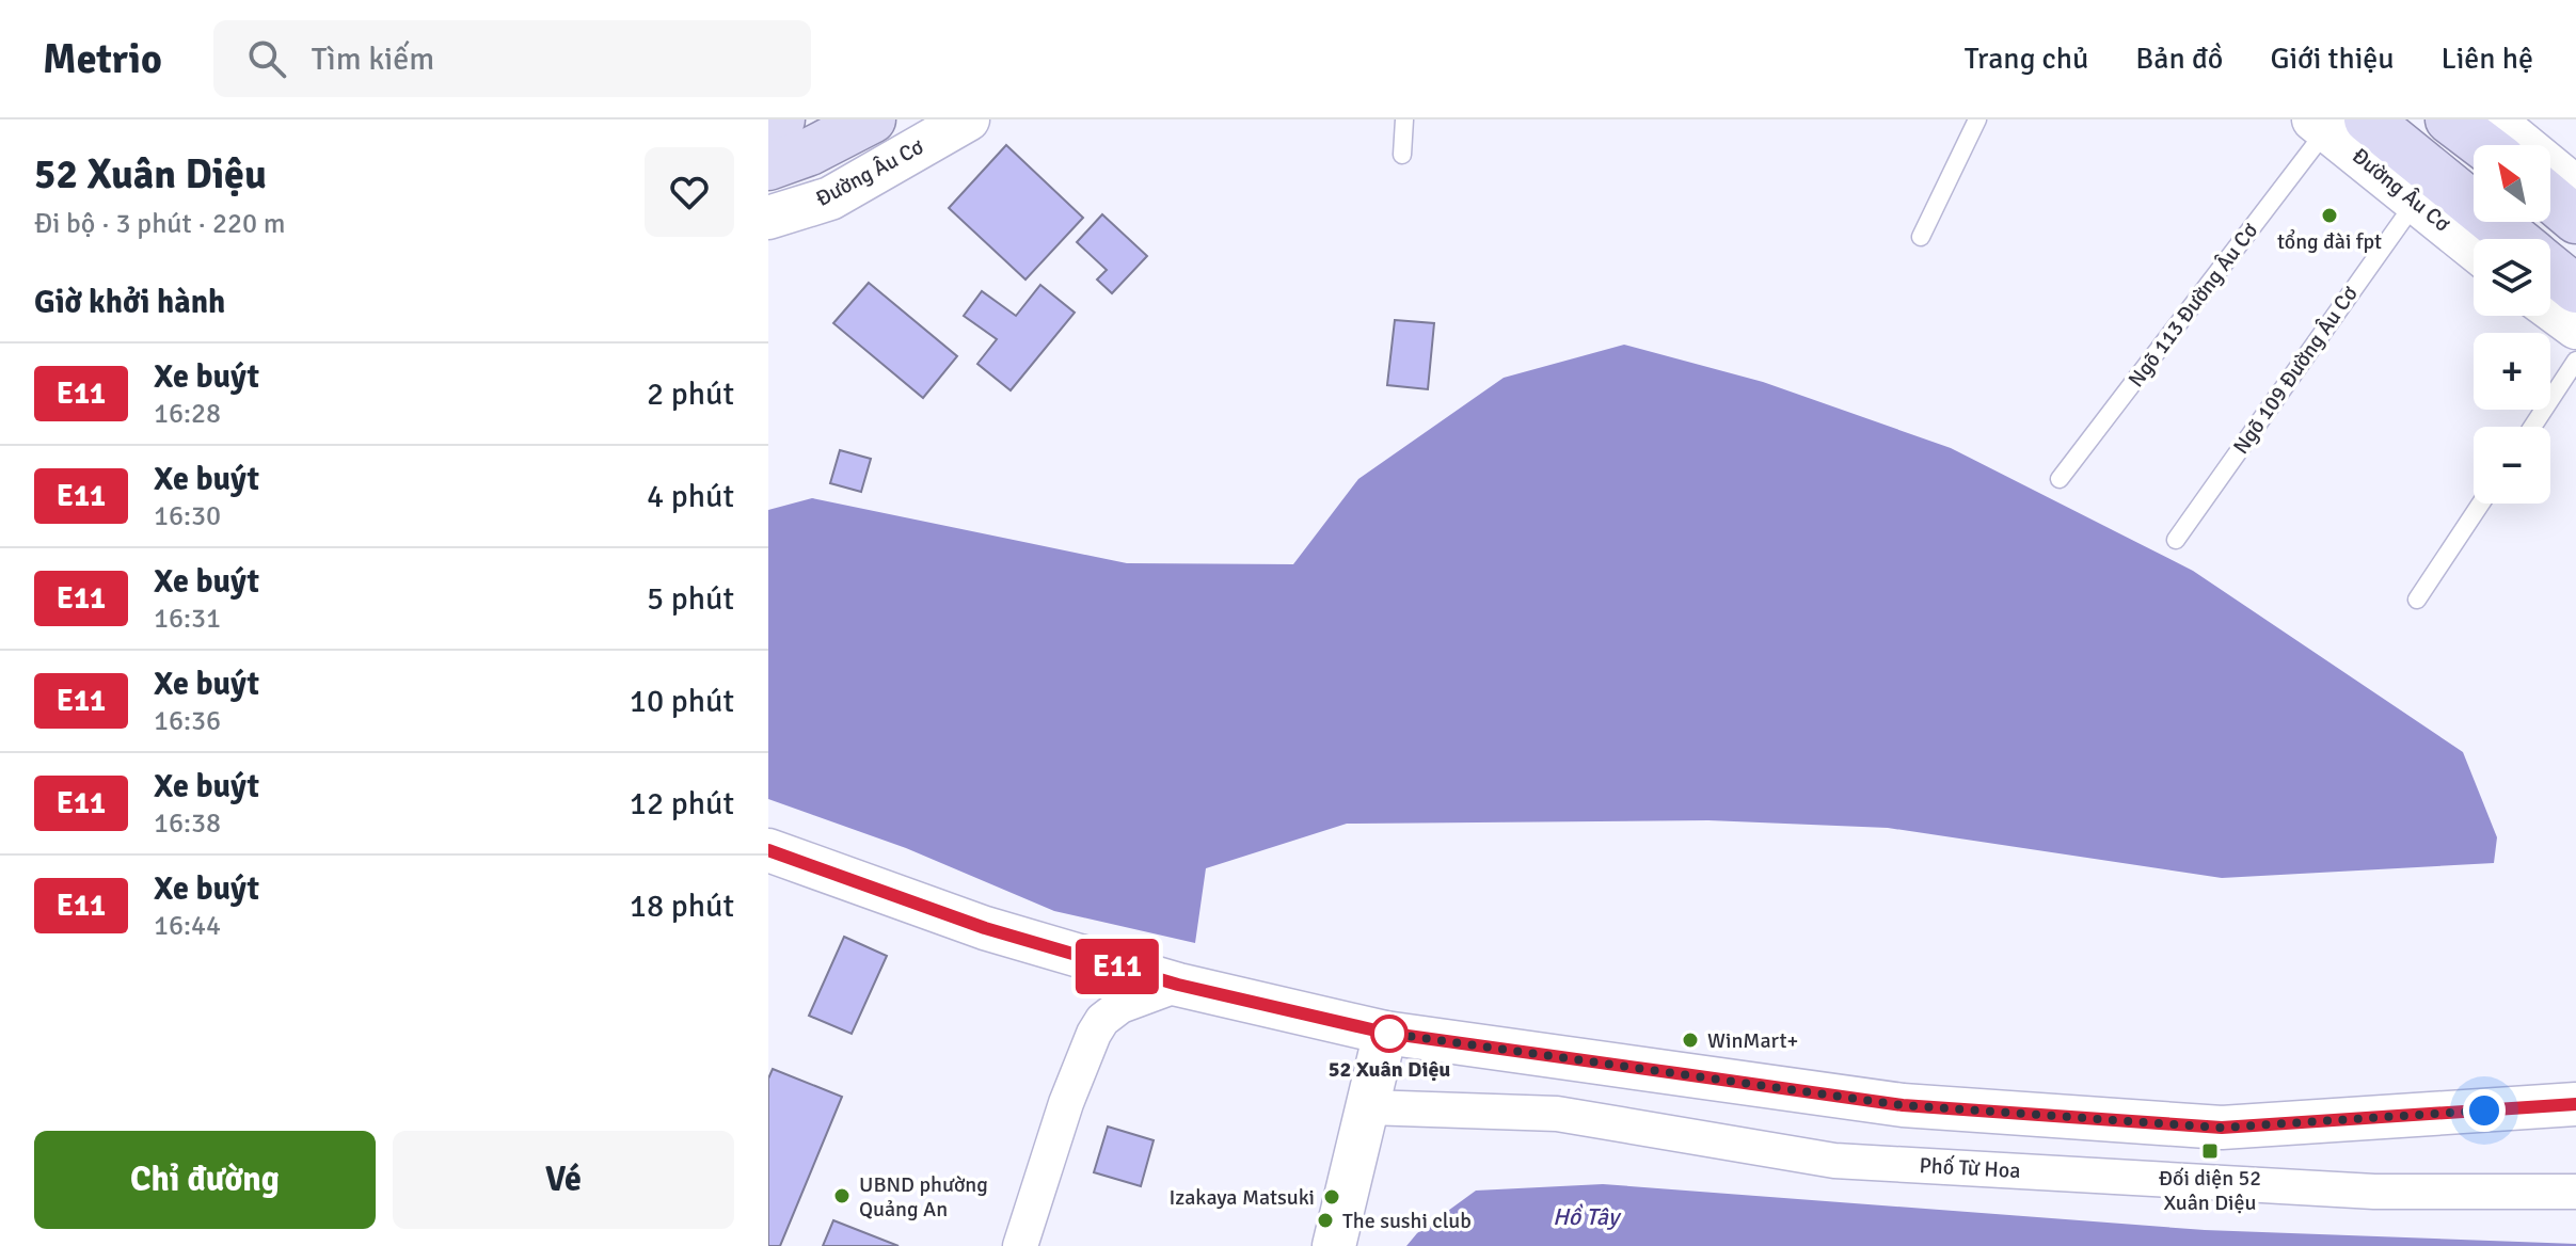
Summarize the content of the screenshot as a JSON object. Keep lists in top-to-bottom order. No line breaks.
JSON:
{"streets":{"main road":["Đường Âu Cơ"],"street":["Phố Từ Hoa"],"lane":["Ngõ 113 Đường Âu Cơ","Ngõ 109 Đường Âu Cơ"]},"crossings":[["Đường Âu Cơ","Ngõ 113 Đường Âu Cơ"],["Đường Âu Cơ","Ngõ 109 Đường Âu Cơ"]],"water":["Hồ Tây"],"places":{"other":["tổng đài fpt","52 Xuân Diệu","WinMart+","UBND phường Quảng An","Izakaya Matsuki","The sushi club"],"transit":["Đối diện 52 Xuân Diệu"]},"lines":["bus line E11"],"north":"top left","page":{"header":"Metrio","search":"Tìm kiếm","nav":["Trang chủ","Bản đồ","Giới thiệu","Liên hệ"],"heading":[["52 Xuân Diệu","Đi bộ · 3 phút · 220 m"],"Giờ khởi hành"],"on_map":"E11","map_buttons":["+","−"],"list":[{"mark":"E11","name":"Xe buýt","note":"16:28","value":"2 phút"},{"mark":"E11","name":"Xe buýt","note":"16:30","value":"4 phút"},{"mark":"E11","name":"Xe buýt","note":"16:31","value":"5 phút"},{"mark":"E11","name":"Xe buýt","note":"16:36","value":"10 phút"},{"mark":"E11","name":"Xe buýt","note":"16:38","value":"12 phút"},{"mark":"E11","name":"Xe buýt","note":"16:44","value":"18 phút"}],"buttons":["Chỉ đường","Vé"]}}
